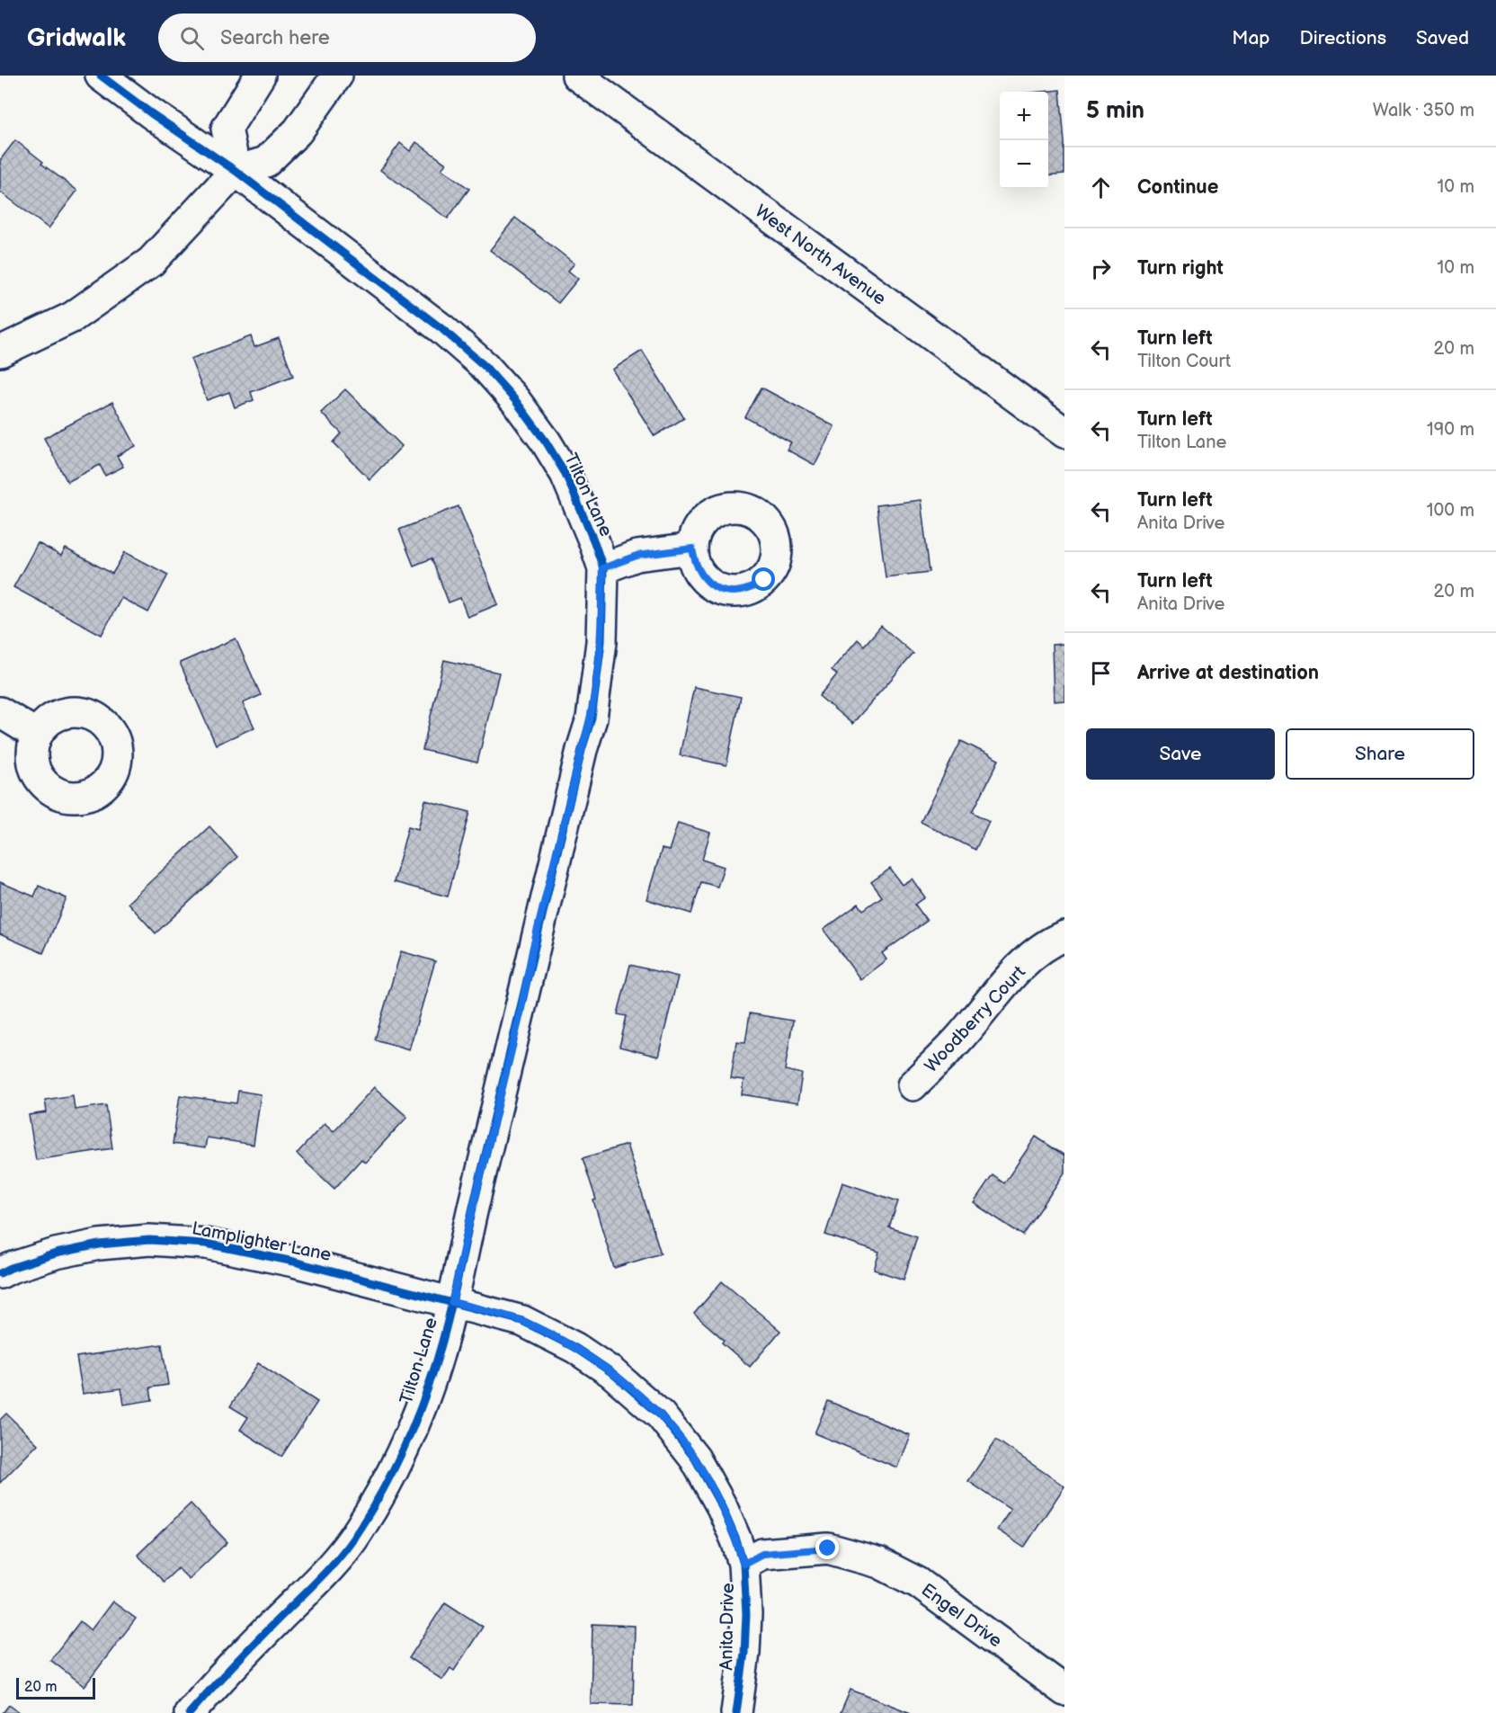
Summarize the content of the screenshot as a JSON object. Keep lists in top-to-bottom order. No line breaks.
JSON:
{"streets":{"street":["West North Avenue","Tilton Lane","Woodberry Court","Lamplighter Lane","Engel Drive","Anita Drive"]},"crossings":[["Tilton Lane","Lamplighter Lane"],["Tilton Lane","Anita Drive"],["Lamplighter Lane","Anita Drive"],["Engel Drive","Anita Drive"]],"scale_bar":"20 m","page":{"header":"Gridwalk","search":"Search here","nav":["Map","Directions","Saved"],"heading":["5 min","Walk · 350 m"],"map_buttons":["+","−"],"list":[["Continue","10 m"],["Turn right","10 m"],["Turn left","Tilton Court","20 m"],["Turn left","Tilton Lane","190 m"],["Turn left","Anita Drive","100 m"],["Turn left","Anita Drive","20 m"],"Arrive at destination"],"buttons":["Save","Share"],"scale":"20 m"}}
